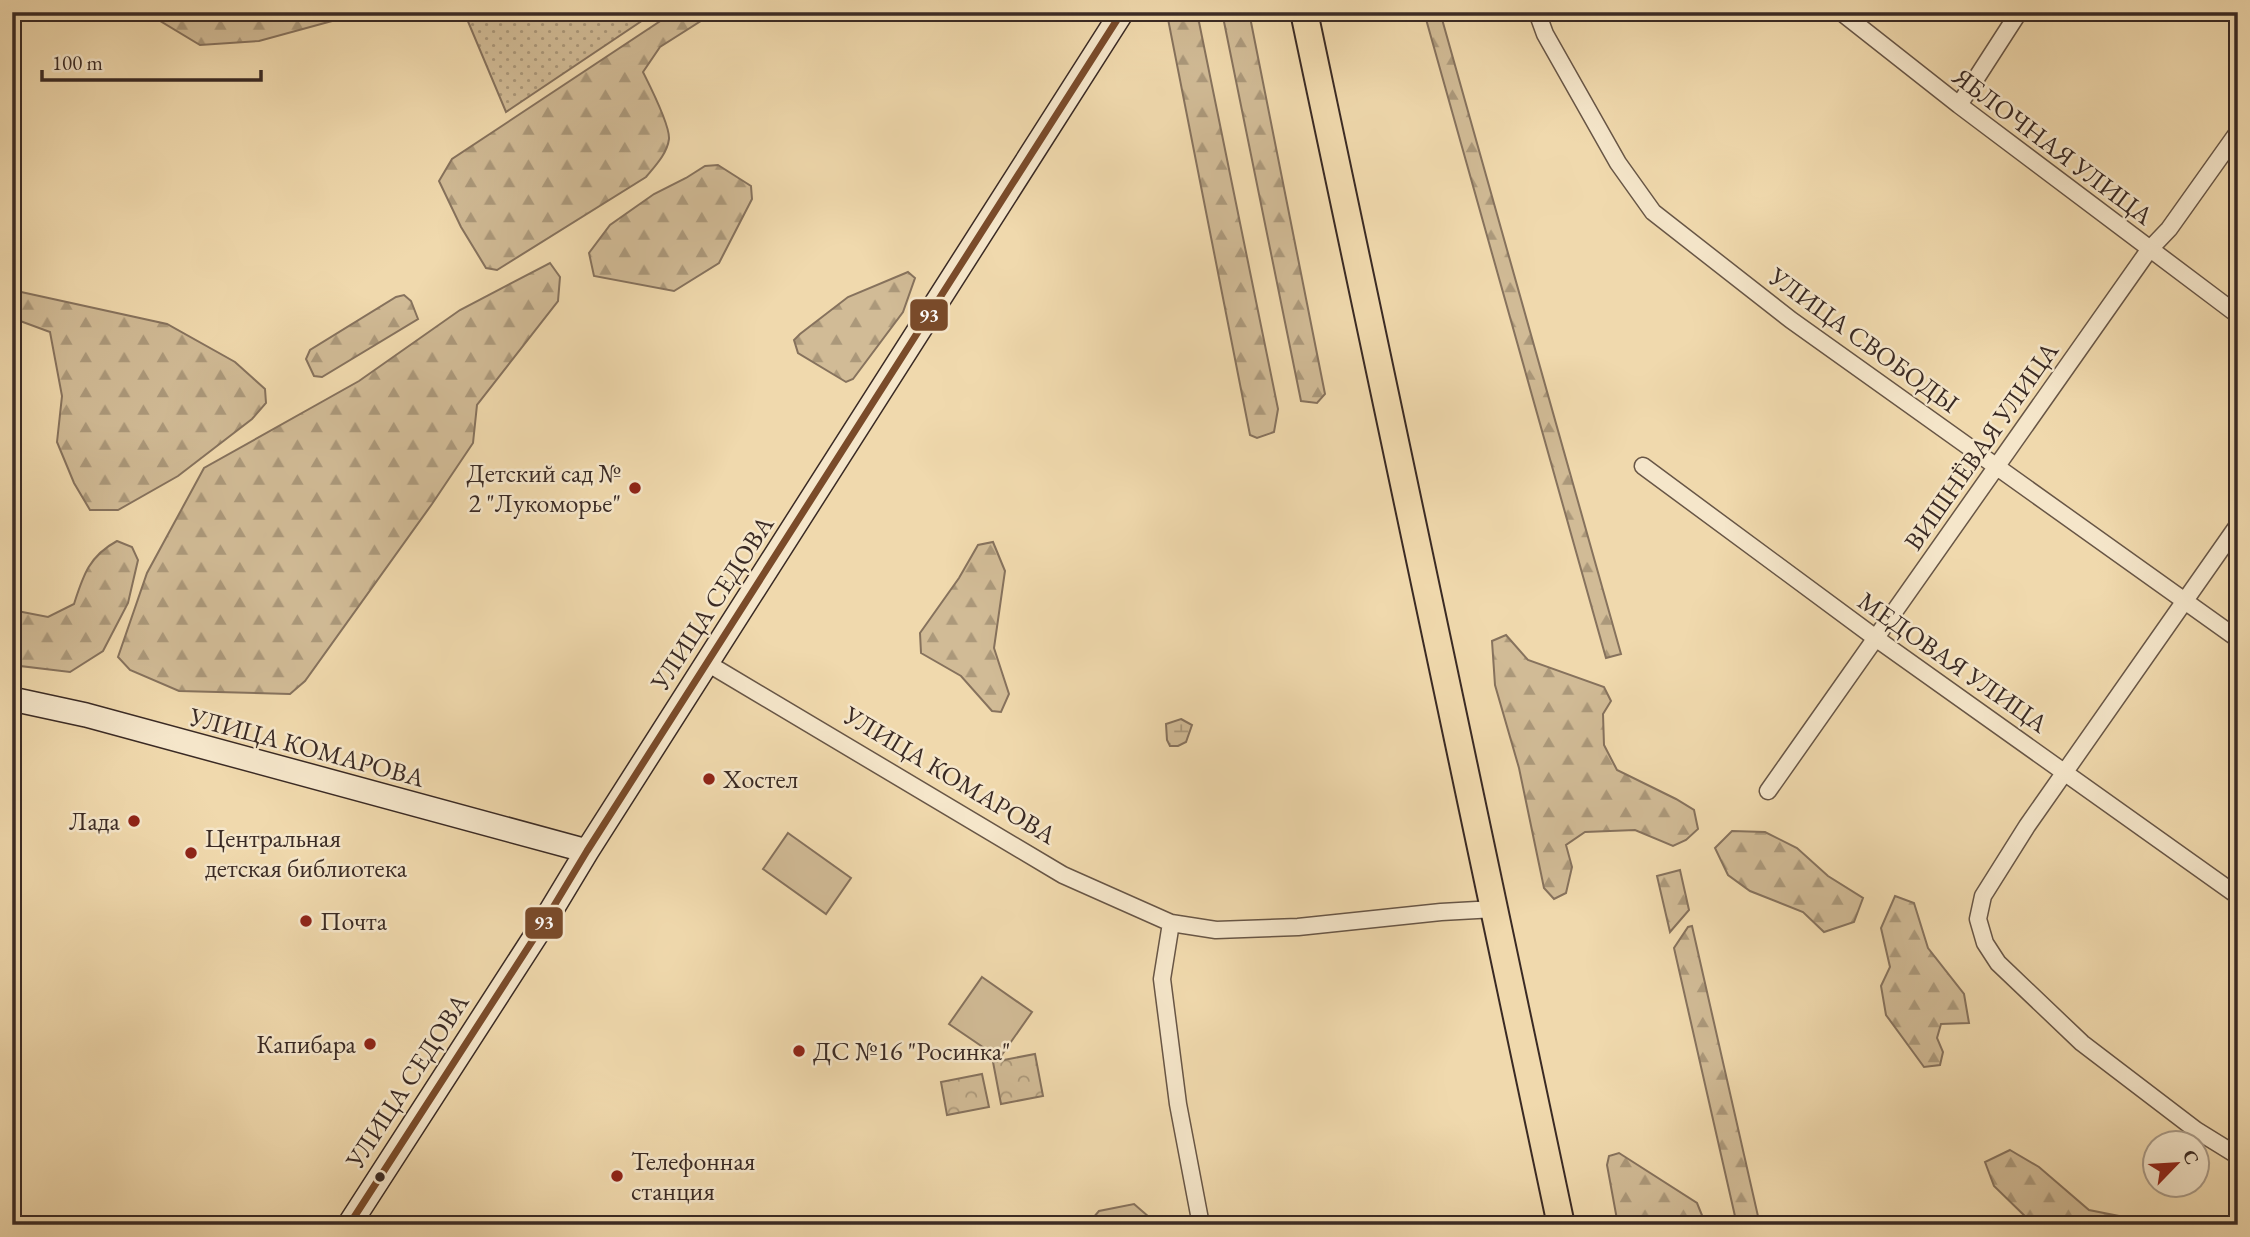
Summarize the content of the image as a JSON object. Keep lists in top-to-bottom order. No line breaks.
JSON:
{"streets":{"main road":["УЛИЦА СЕДОВА","УЛИЦА КОМАРОВА"],"street":["ЯБЛОЧНАЯ УЛИЦА","УЛИЦА СВОБОДЫ","ВИШНЁВАЯ УЛИЦА","МЕДОВАЯ УЛИЦА"]},"crossings":[["ЯБЛОЧНАЯ УЛИЦА","ВИШНЁВАЯ УЛИЦА"],["УЛИЦА СВОБОДЫ","ВИШНЁВАЯ УЛИЦА"],["ВИШНЁВАЯ УЛИЦА","МЕДОВАЯ УЛИЦА"],["УЛИЦА СЕДОВА","УЛИЦА КОМАРОВА"]],"places":["Детский сад № 2 \"Лукоморье\"","Хостел","Лада","Центральная детская библиотека","Почта","Капибара","ДС №16 \"Росинка\"","Телефонная станция"],"lines":["transit line 93"],"scale_bar":"100 m","north":"top right"}
